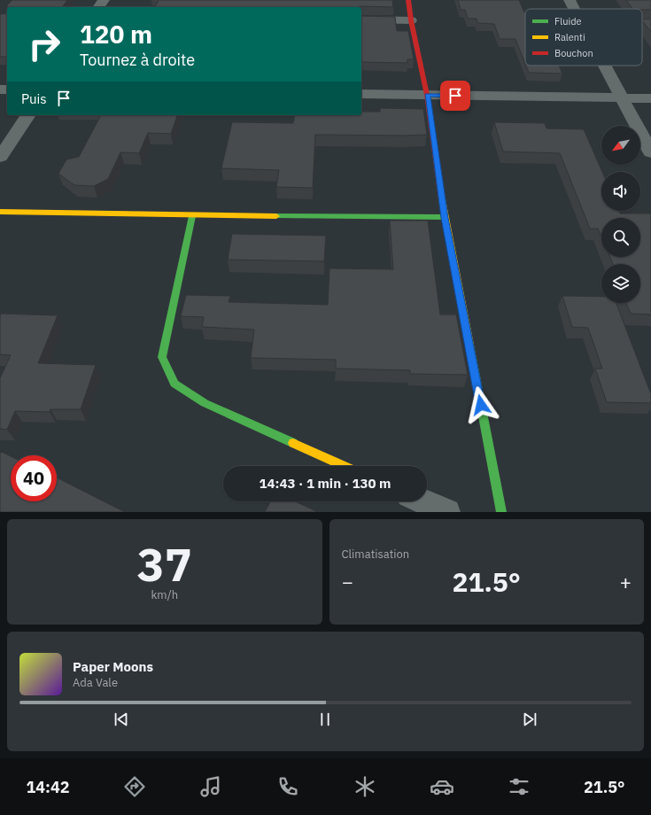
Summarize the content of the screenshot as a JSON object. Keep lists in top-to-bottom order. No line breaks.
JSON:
{"legend":["Fluide","Ralenti","Bouchon"],"north":"bottom left","page":{"turn":["120 m","Tournez à droite"],"then":"Puis","limit":"40","trip":"14:43 · 1 min · 130 m","tile":[["37","km/h"],"Climatisation"],"heat":["−","21.5°","+"],"song":["Paper Moons","Ada Vale"],"tabs":["14:42","21.5°"]}}
